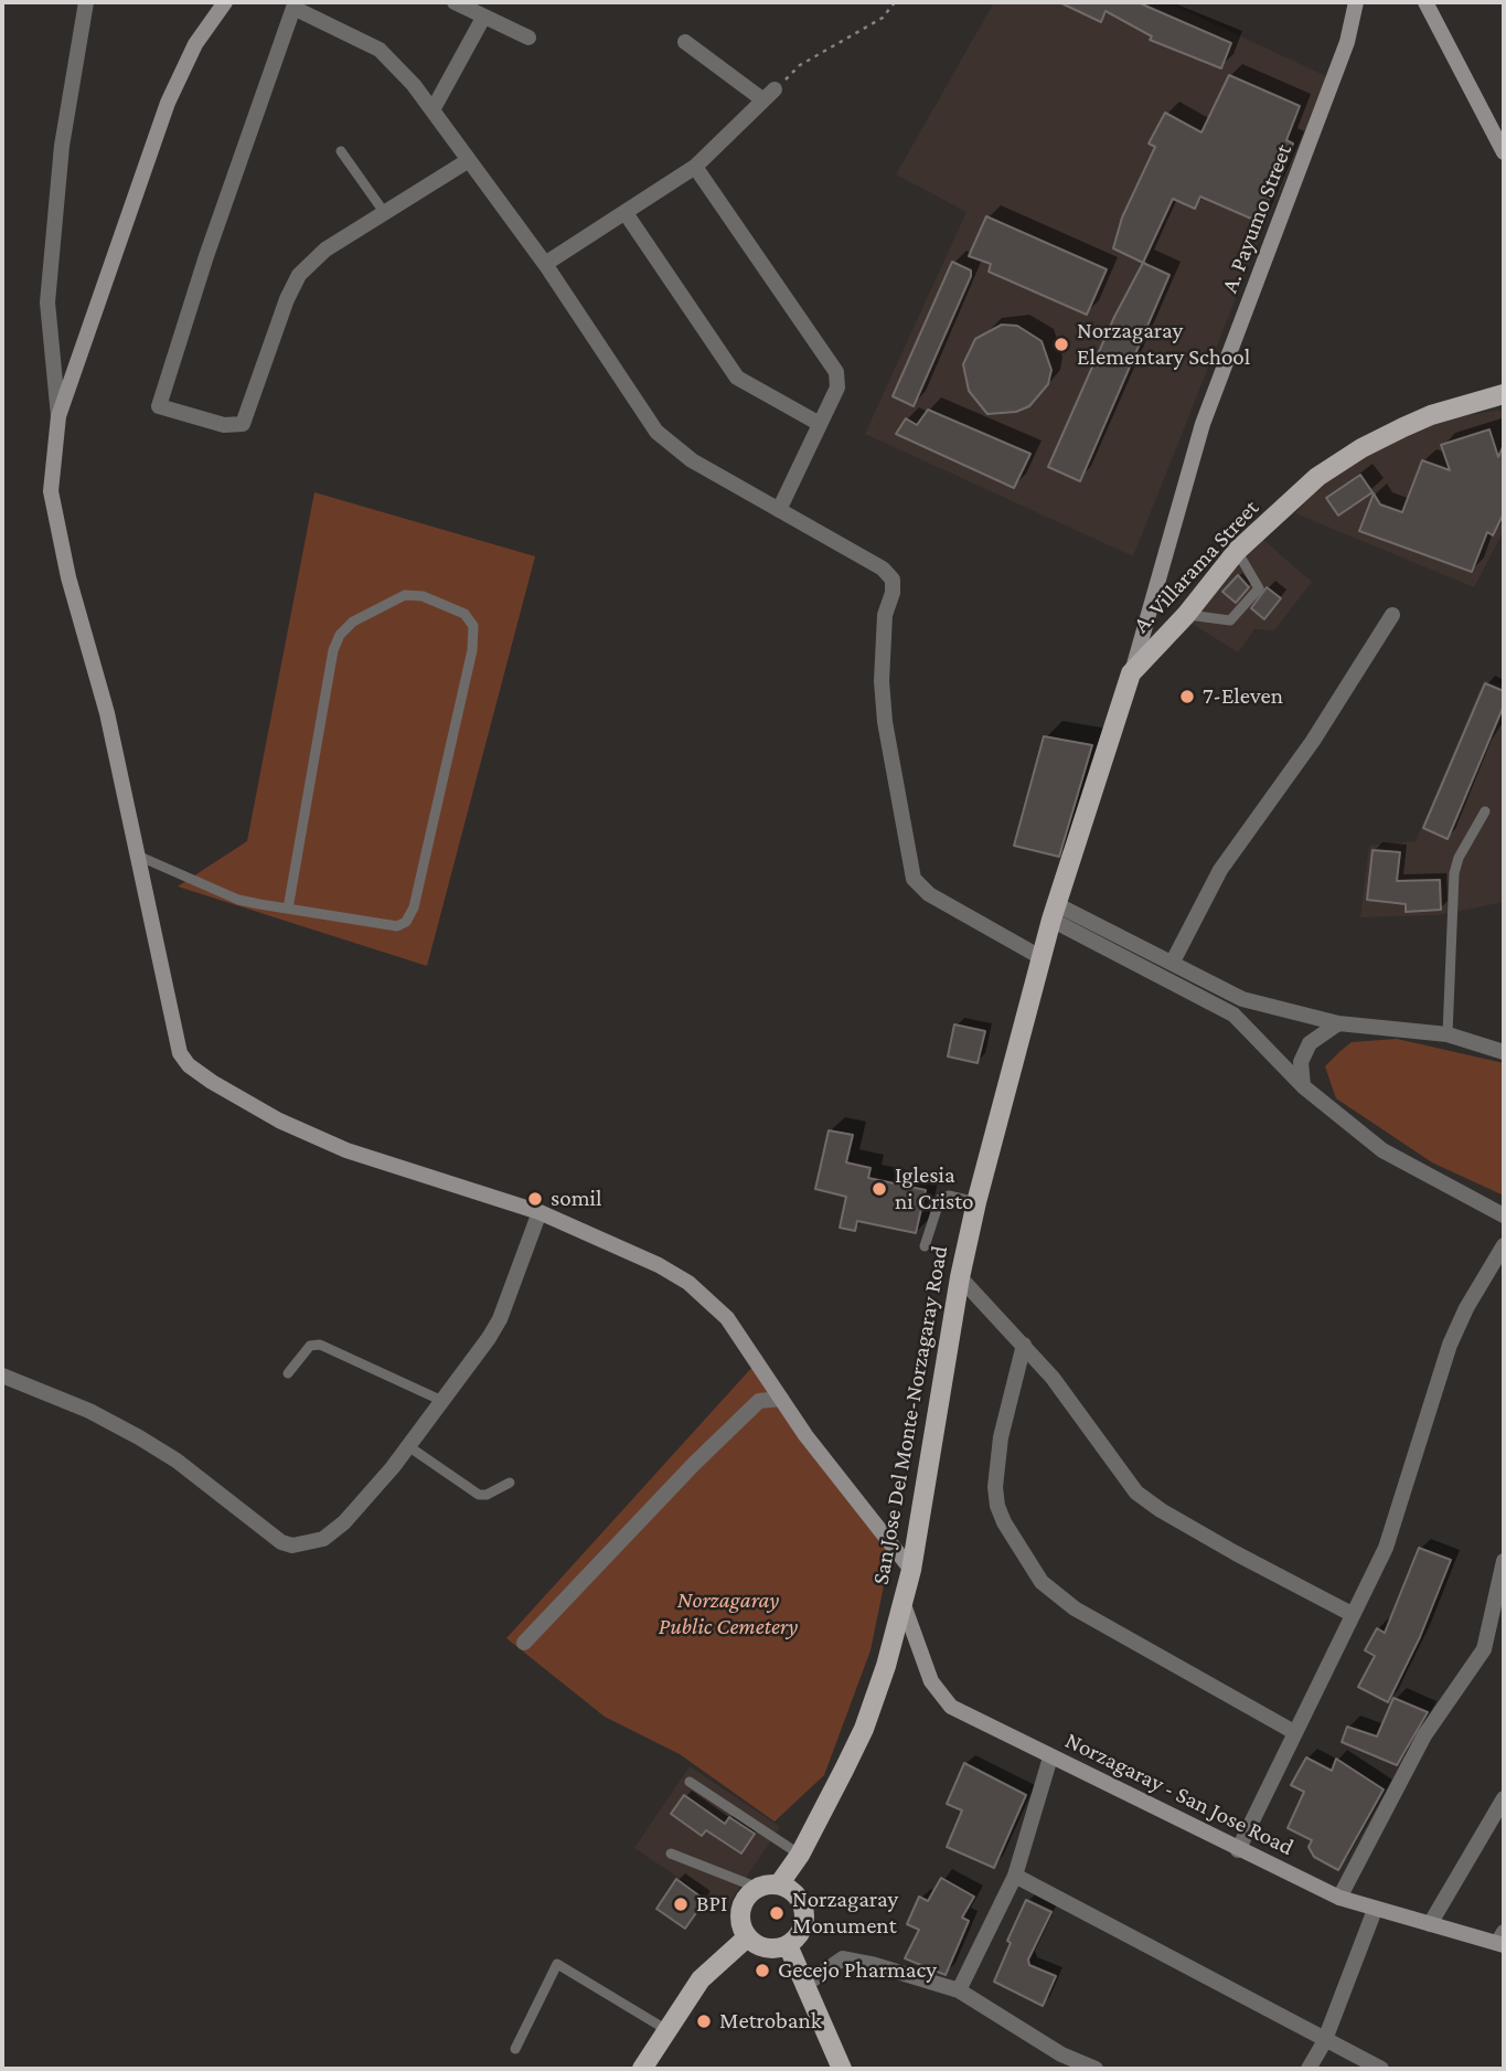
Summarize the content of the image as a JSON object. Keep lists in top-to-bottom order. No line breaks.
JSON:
{"streets":{"main road":["A. Villarama Street","San Jose Del Monte-Norzagaray Road"],"street":["A. Payumo Street","Norzagaray - San Jose Road"]},"crossings":[["A. Payumo Street","A. Villarama Street"],["A. Payumo Street","San Jose Del Monte-Norzagaray Road"],["A. Villarama Street","San Jose Del Monte-Norzagaray Road"],["San Jose Del Monte-Norzagaray Road","Norzagaray - San Jose Road"]],"parks":["Norzagaray Public Cemetery"],"places":["Norzagaray Elementary School","7-Eleven","Iglesia ni Cristo","somil","BPI","Norzagaray Monument","Gecejo Pharmacy","Metrobank"]}
